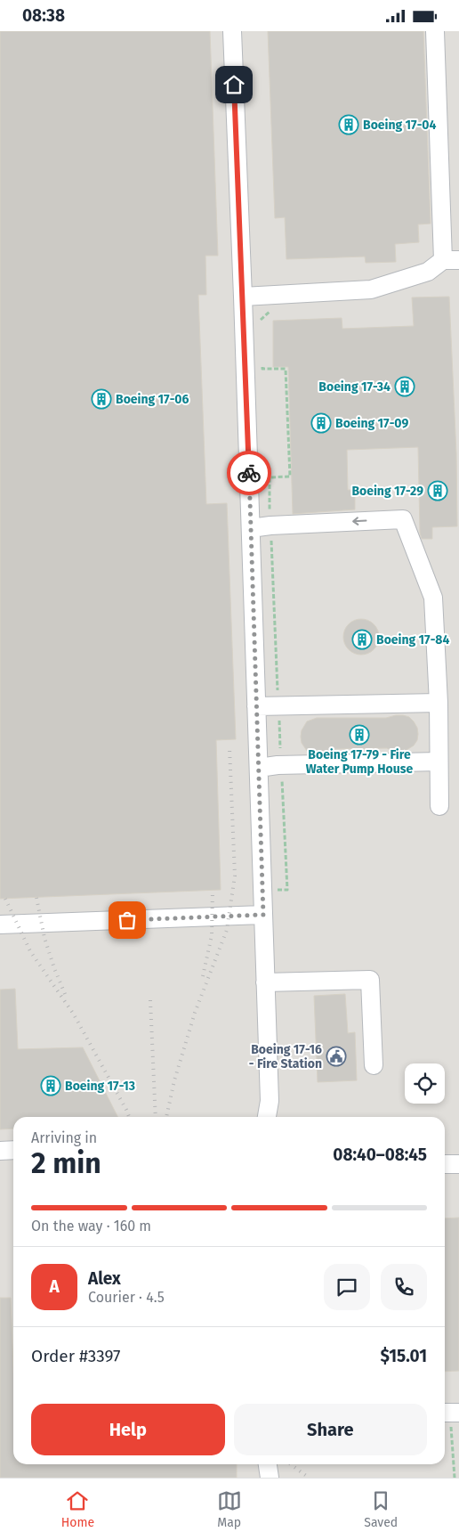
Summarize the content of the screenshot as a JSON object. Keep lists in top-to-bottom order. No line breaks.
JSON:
{"places":{"building":["Boeing 17-04","Boeing 17-34","Boeing 17-06","Boeing 17-09","Boeing 17-29","Boeing 17-84","Boeing 17-79 - Fire Water Pump House","Boeing 17-13"],"public building":["Boeing 17-16 - Fire Station"]},"page":{"status":"08:38","heading":["2 min","Arriving in","08:40–08:45"],"panel":["Alex","Courier · 4.5","Order #3397","$15.01"],"bar":"On the way · 160 m","round":"A","buttons":["Help","Share"],"tabs":["Home","Map","Saved"]}}
